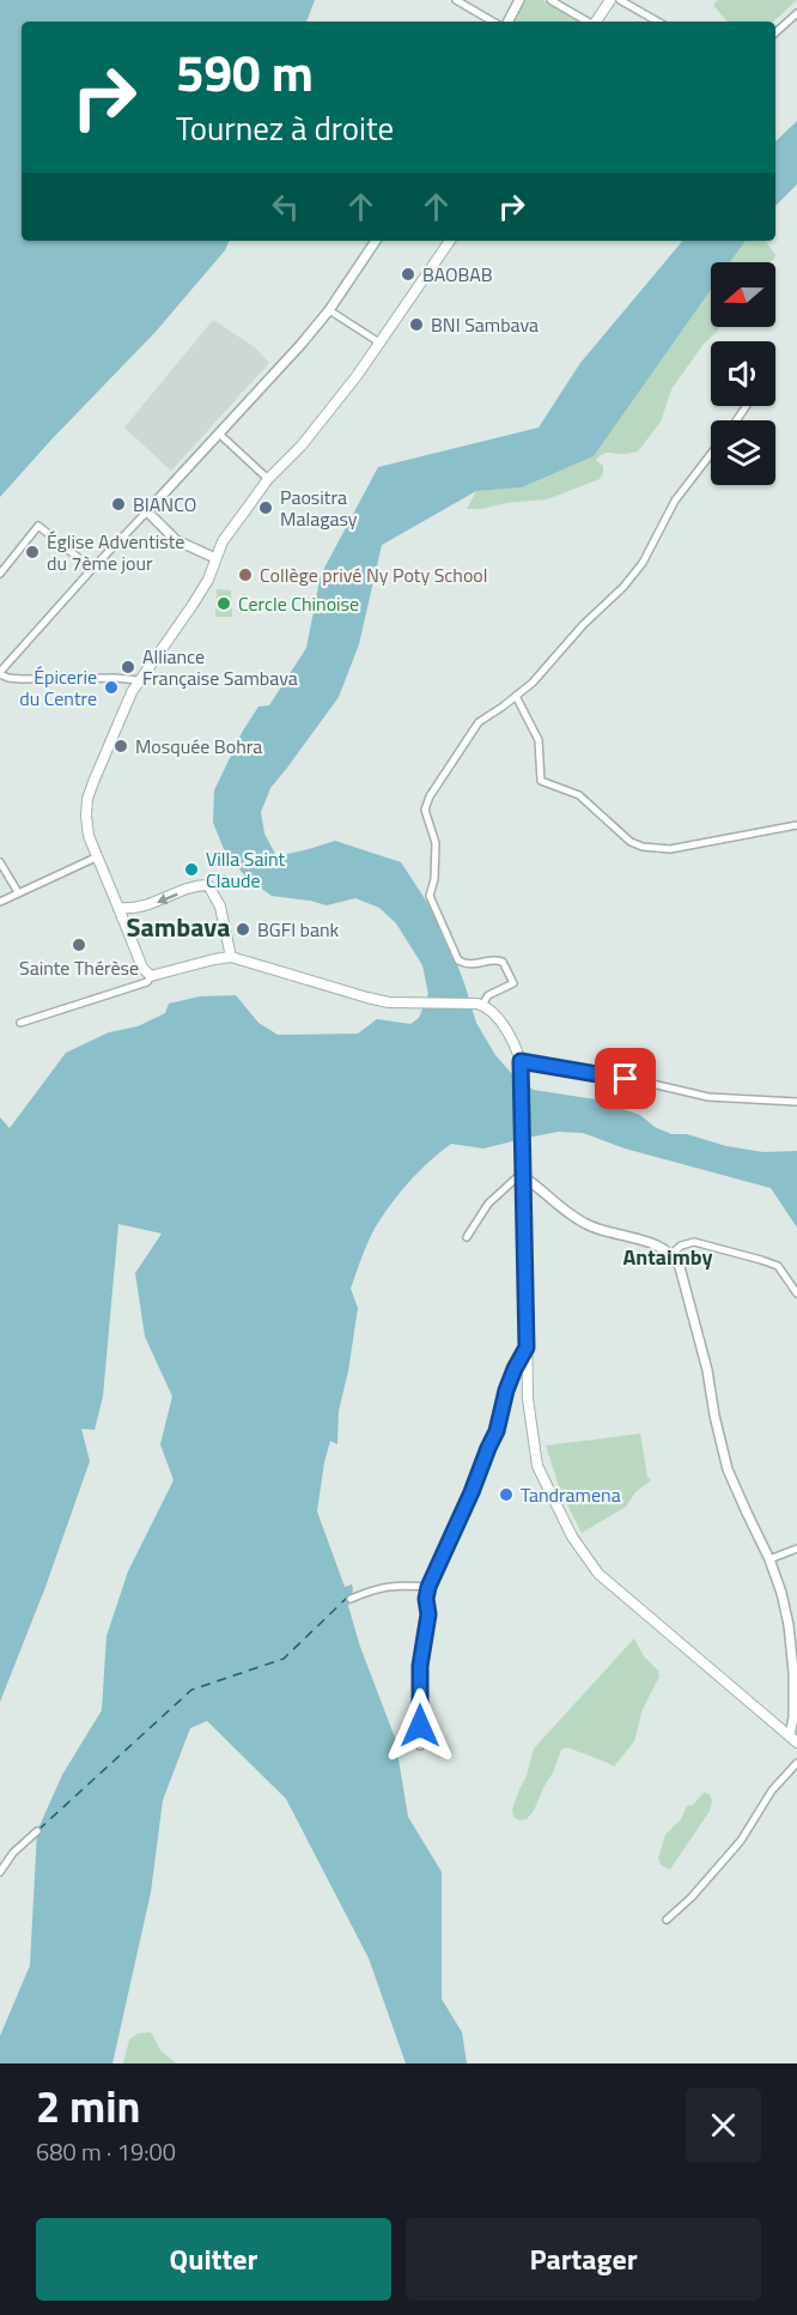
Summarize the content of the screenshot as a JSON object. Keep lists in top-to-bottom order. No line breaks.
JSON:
{"districts":["Sambava","Antaimby"],"places":["BAOBAB","BNI Sambava","BIANCO","Paositra Malagasy","Église Adventiste du 7ème jour","Collège privé Ny Poty School","Cercle Chinoise","Alliance Française Sambava","Épicerie du Centre","Mosquée Bohra","Villa Saint Claude","BGFI bank","Sainte Thérèse","Tandramena"],"north":"left","page":{"turn":["590 m","Tournez à droite"],"heading":["2 min","680 m · 19:00"],"buttons":["Quitter","Partager"]}}
